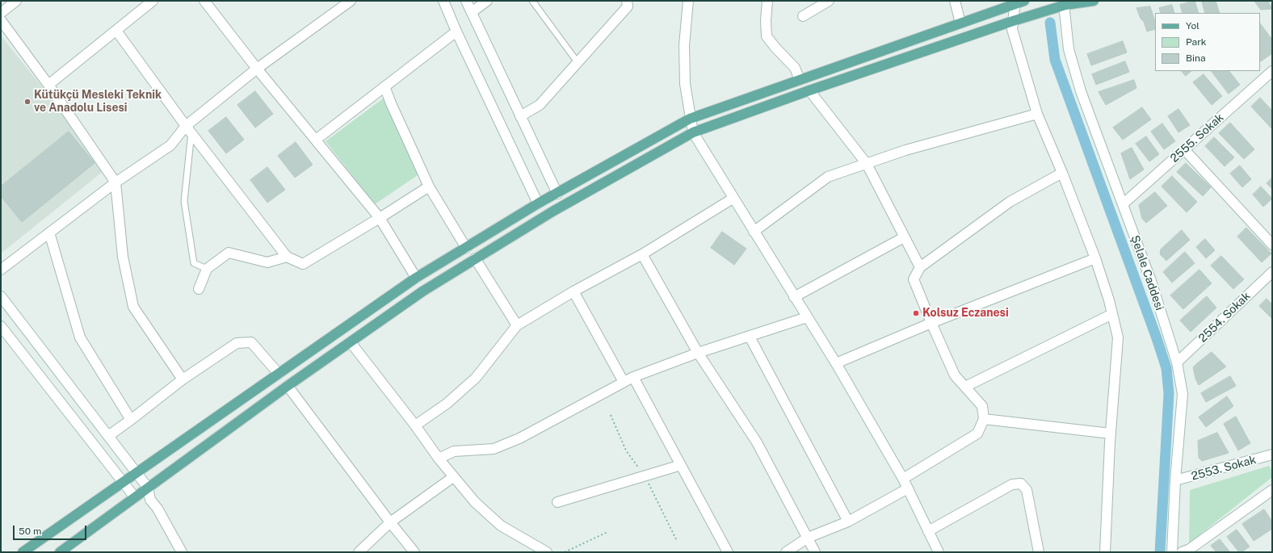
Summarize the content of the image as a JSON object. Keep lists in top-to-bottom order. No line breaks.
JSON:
{"streets":{"street":["2555. Sokak","Şelale Caddesi","2554. Sokak","2553. Sokak"]},"crossings":[["2555. Sokak","Şelale Caddesi"],["Şelale Caddesi","2554. Sokak"],["Şelale Caddesi","2553. Sokak"]],"places":["Kütükçü Mesleki Teknik ve Anadolu Lisesi","Kolsuz Eczanesi"],"legend":["Yol","Park","Bina"],"scale_bar":"50 m"}
